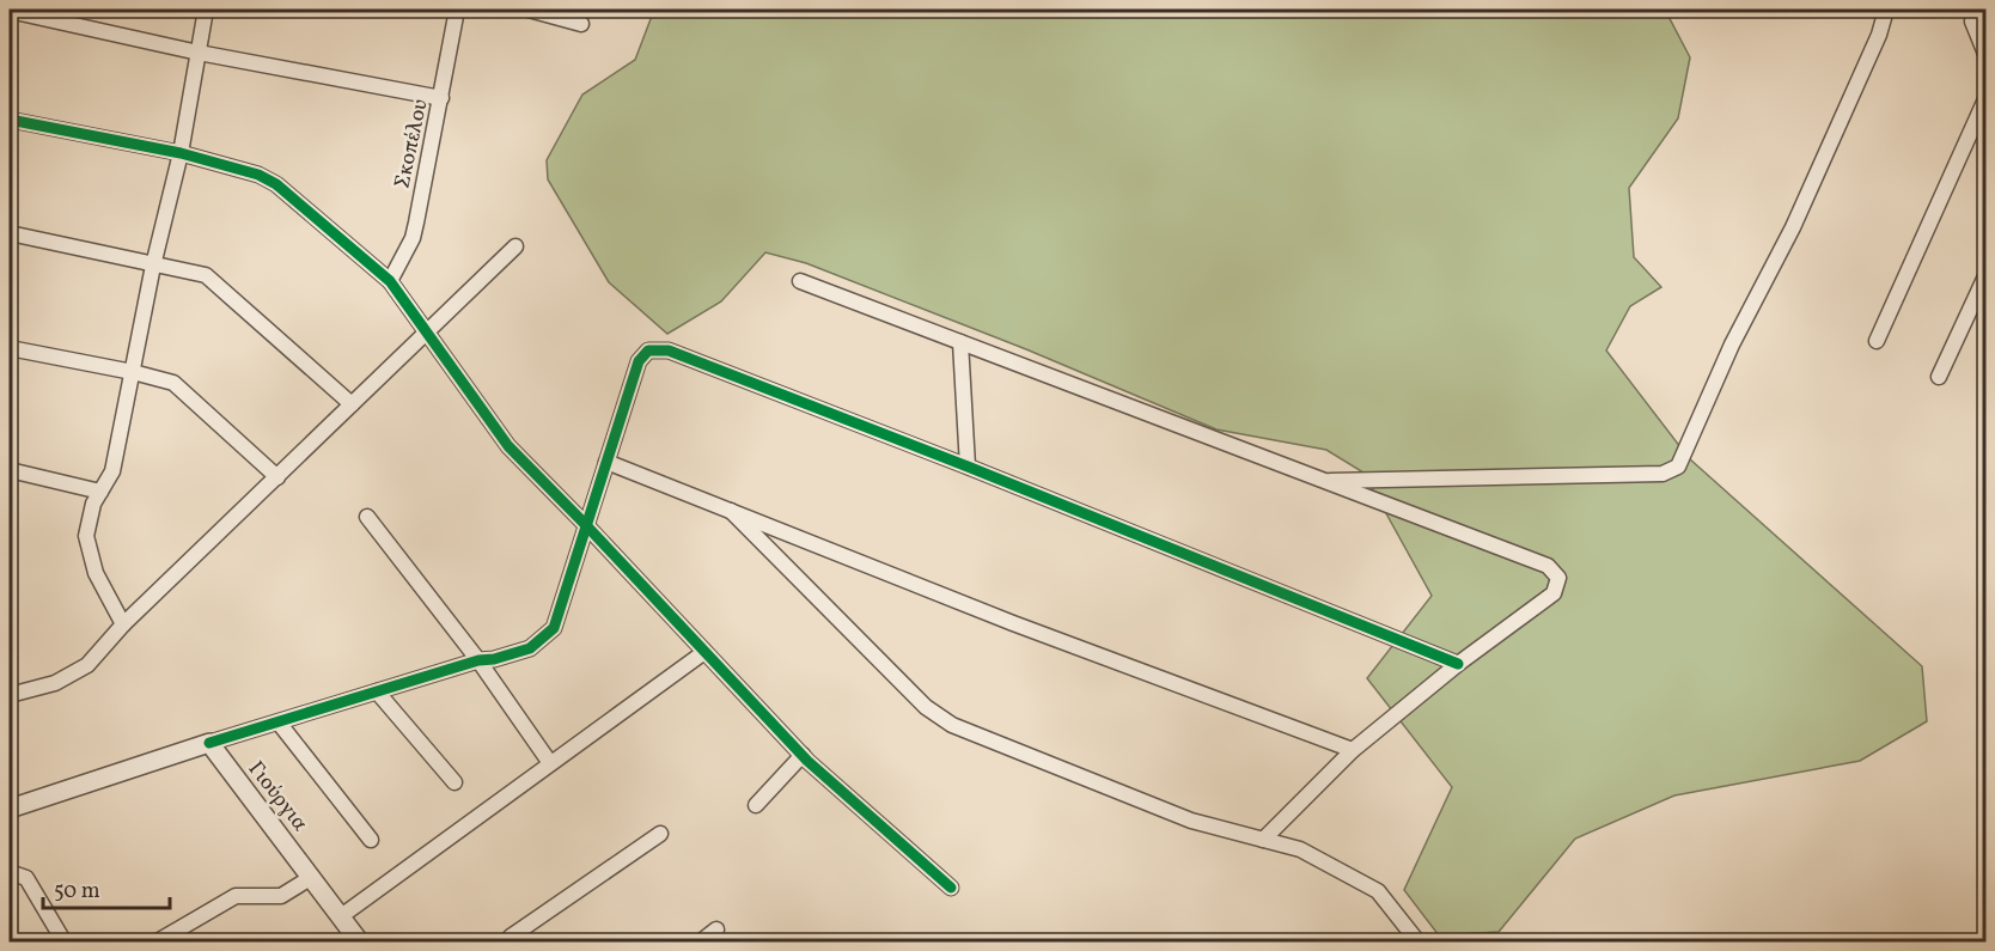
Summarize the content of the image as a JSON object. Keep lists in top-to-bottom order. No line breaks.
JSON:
{"streets":{"street":["Σκοπέλου","Γιούργια"]},"scale_bar":"50 m"}
